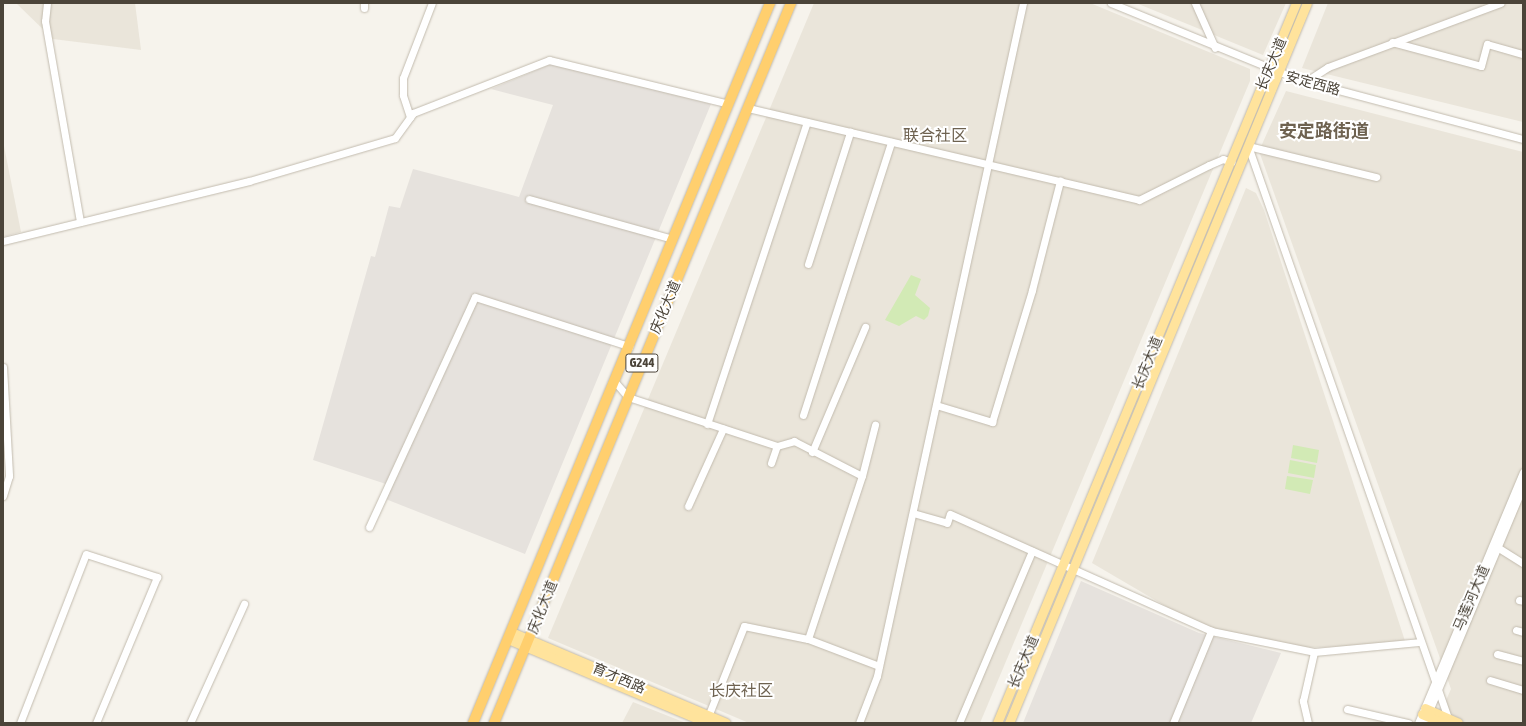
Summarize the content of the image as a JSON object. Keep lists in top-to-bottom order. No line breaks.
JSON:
{"streets":{"highway":["庆化大道","G244"],"main road":["长庆大道","育才西路"],"street":["安定西路","马莲河大道"]},"crossings":[["长庆大道","安定西路"],["庆化大道","育才西路"]],"districts":["安定路街道","联合社区","长庆社区"]}
